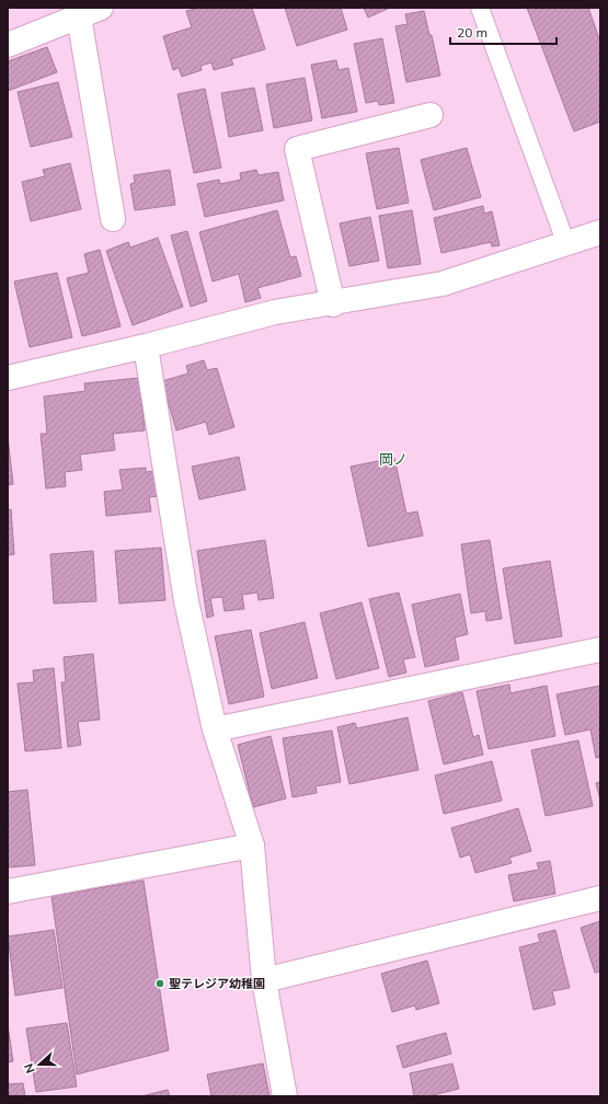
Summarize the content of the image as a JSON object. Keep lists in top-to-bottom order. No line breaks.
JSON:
{"districts":["岡ノ"],"places":["聖テレジア幼稚園"],"scale_bar":"20 m","north":"left"}
